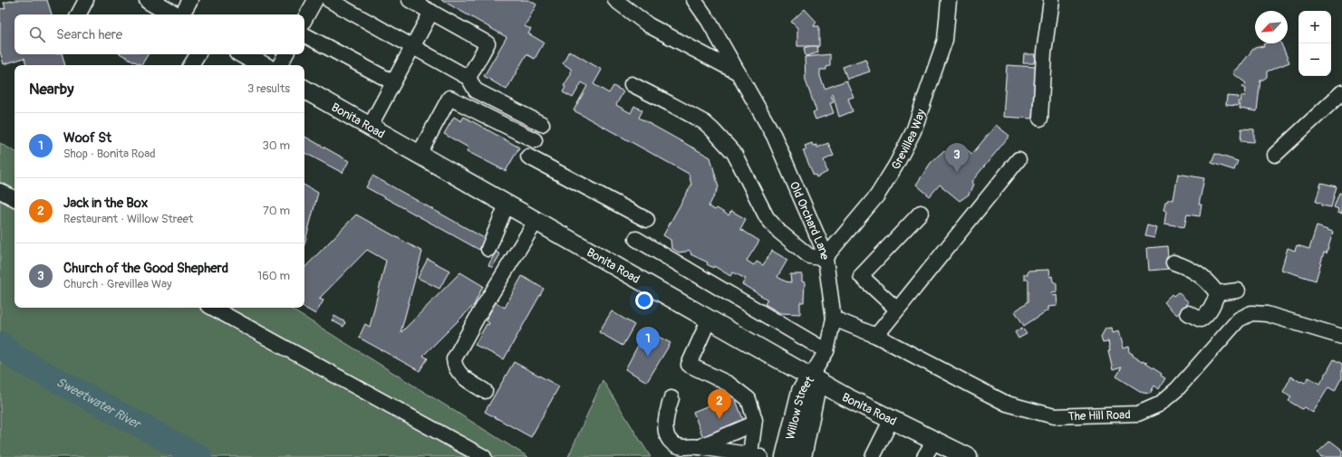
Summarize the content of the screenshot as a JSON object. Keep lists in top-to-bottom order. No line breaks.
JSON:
{"streets":{"main road":["Bonita Road","Willow Street"],"street":["Grevillea Way","Old Orchard Lane","The Hill Road"]},"crossings":[["Bonita Road","Old Orchard Lane"],["Bonita Road","Willow Street"],["Grevillea Way","Old Orchard Lane"],["Old Orchard Lane","Willow Street"],["Old Orchard Lane","The Hill Road"]],"water":["Sweetwater River"],"north":"bottom left","page":{"map_buttons":["+","−"],"search":"Search here","heading":["Nearby","3 results"],"list":[{"mark":"1","name":"Woof St","note":"Shop · Bonita Road","value":"30 m"},{"mark":"2","name":"Jack in the Box","note":"Restaurant · Willow Street","value":"70 m"},{"mark":"3","name":"Church of the Good Shepherd","note":"Church · Grevillea Way","value":"160 m"}],"pins":["3","1","2"]}}
